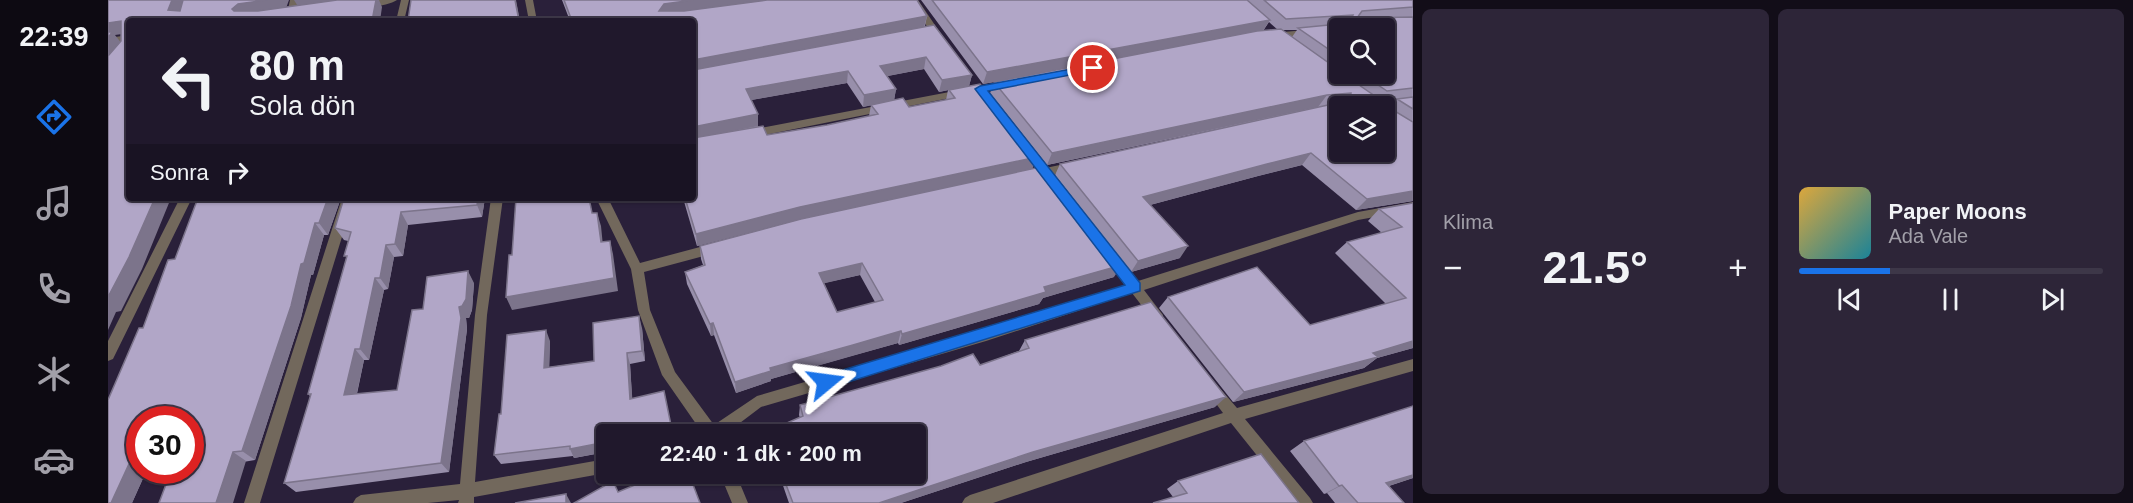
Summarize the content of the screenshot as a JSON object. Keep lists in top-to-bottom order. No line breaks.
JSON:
{"page":{"tabs":"22:39","tile":"Klima","turn":["80 m","Sola dön"],"then":"Sonra","song":["Paper Moons","Ada Vale"],"heat":["−","21.5°","+"],"limit":"30","trip":"22:40 · 1 dk · 200 m"}}
